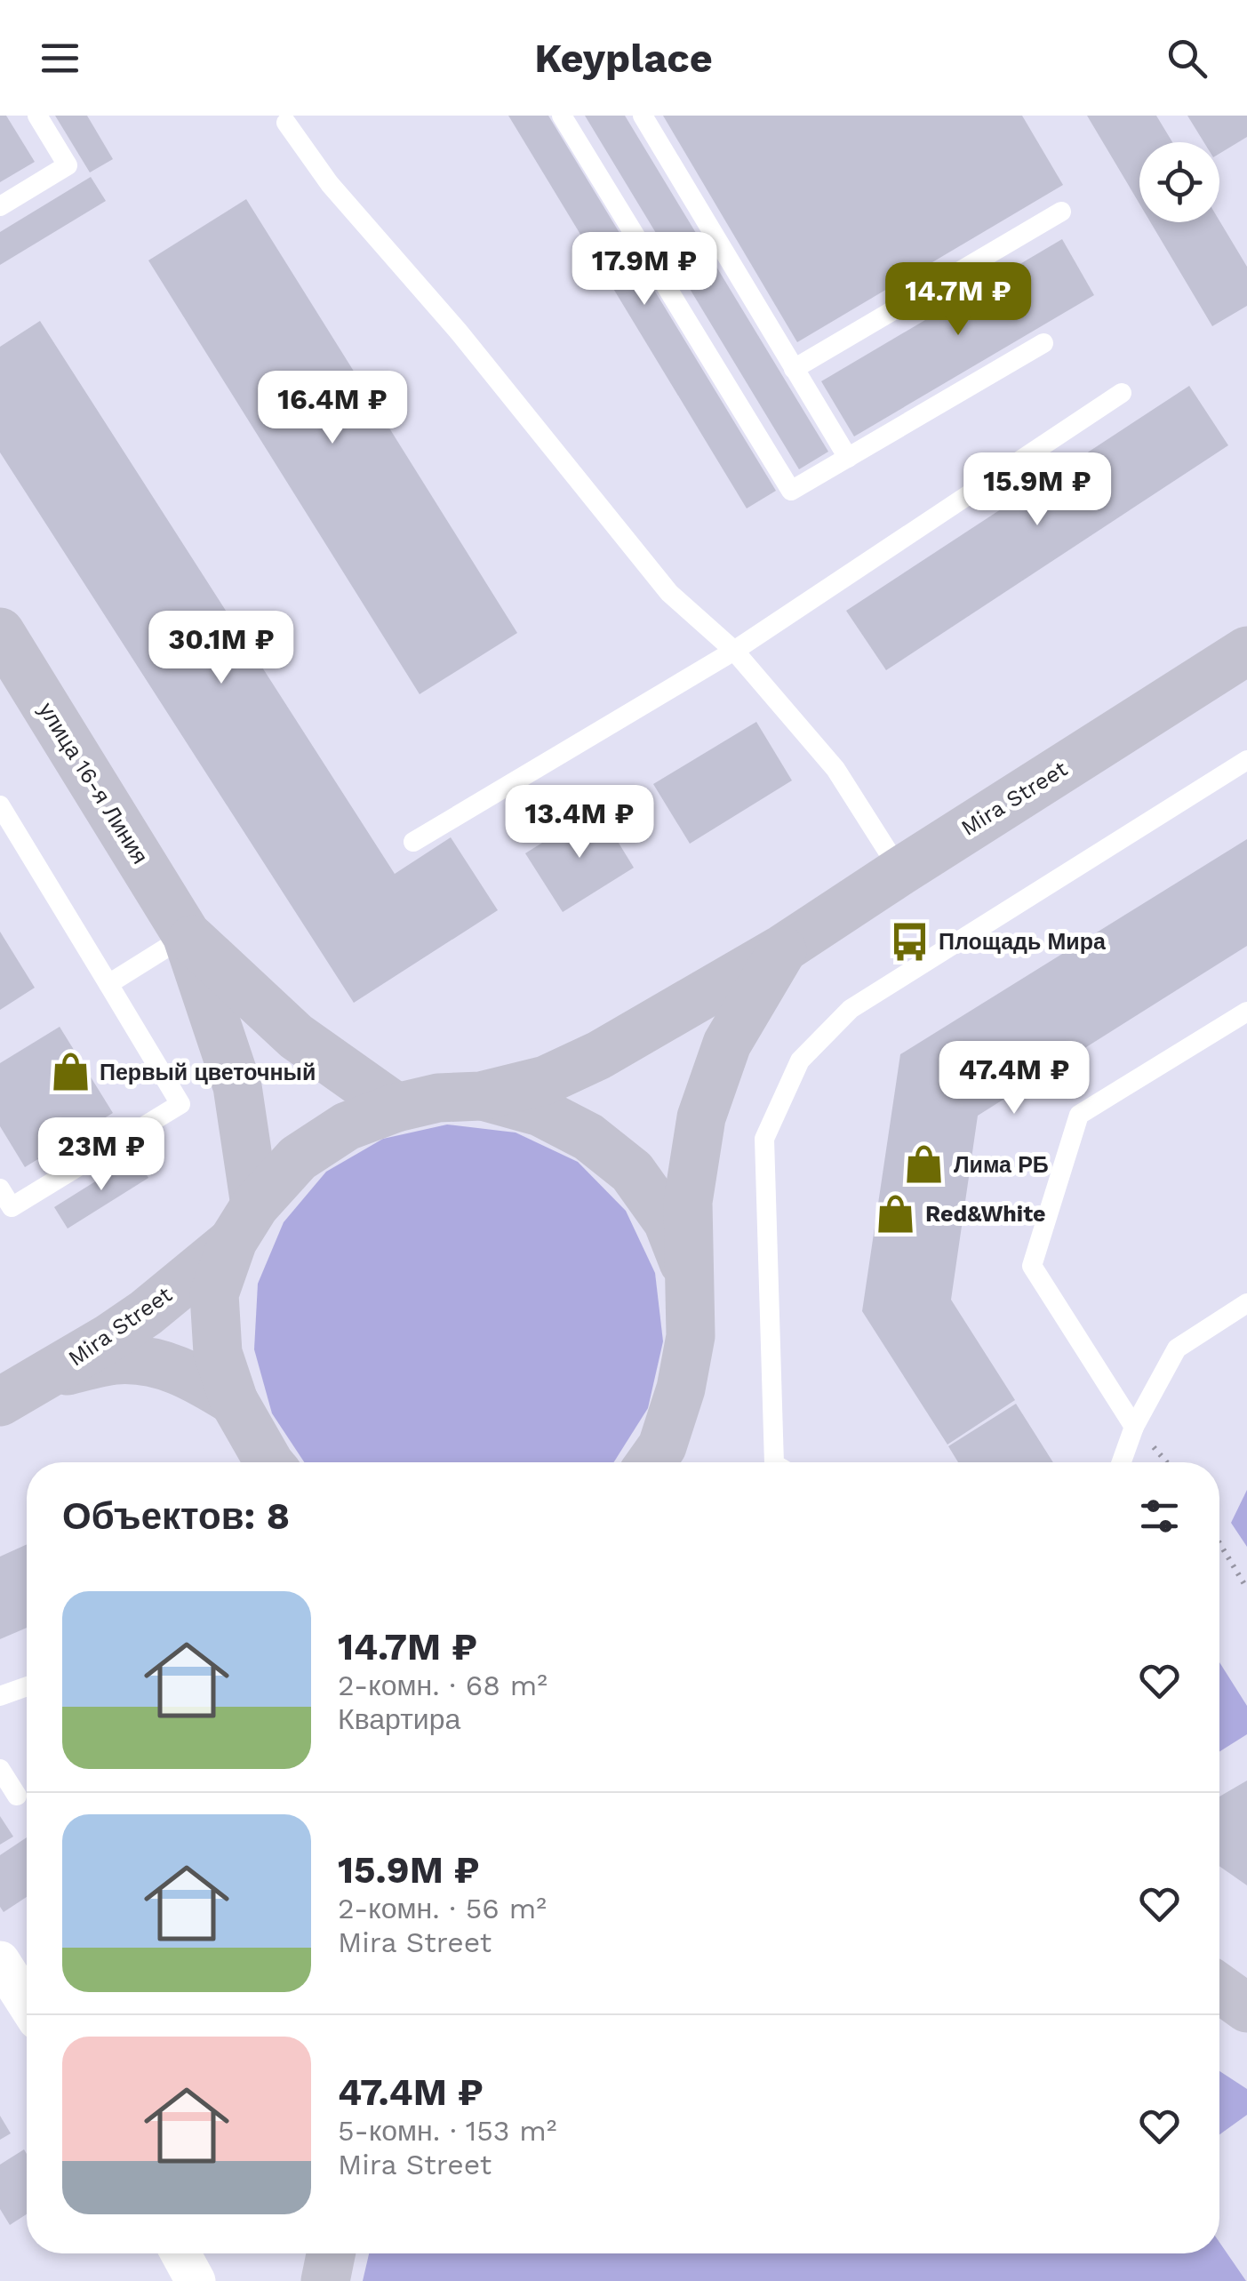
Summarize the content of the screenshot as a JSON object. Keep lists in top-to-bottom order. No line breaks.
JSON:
{"streets":{"main road":["улица 16-я Линия","Mira Street"]},"places":{"bus stop":["Площадь Мира"],"shop":["Первый цветочный","Лима РБ","Red&White"]},"page":{"header":"Keyplace","price":["17.9M ₽","14.7M ₽","16.4M ₽","15.9M ₽","30.1M ₽","13.4M ₽","47.4M ₽","23M ₽"],"heading":"Объектов: 8","list":[{"name":"14.7M ₽","note":"2-комн. · 68 m² · Квартира"},{"name":"15.9M ₽","note":"2-комн. · 56 m² · Mira Street"},{"name":"47.4M ₽","note":"5-комн. · 153 m² · Mira Street"}]}}
